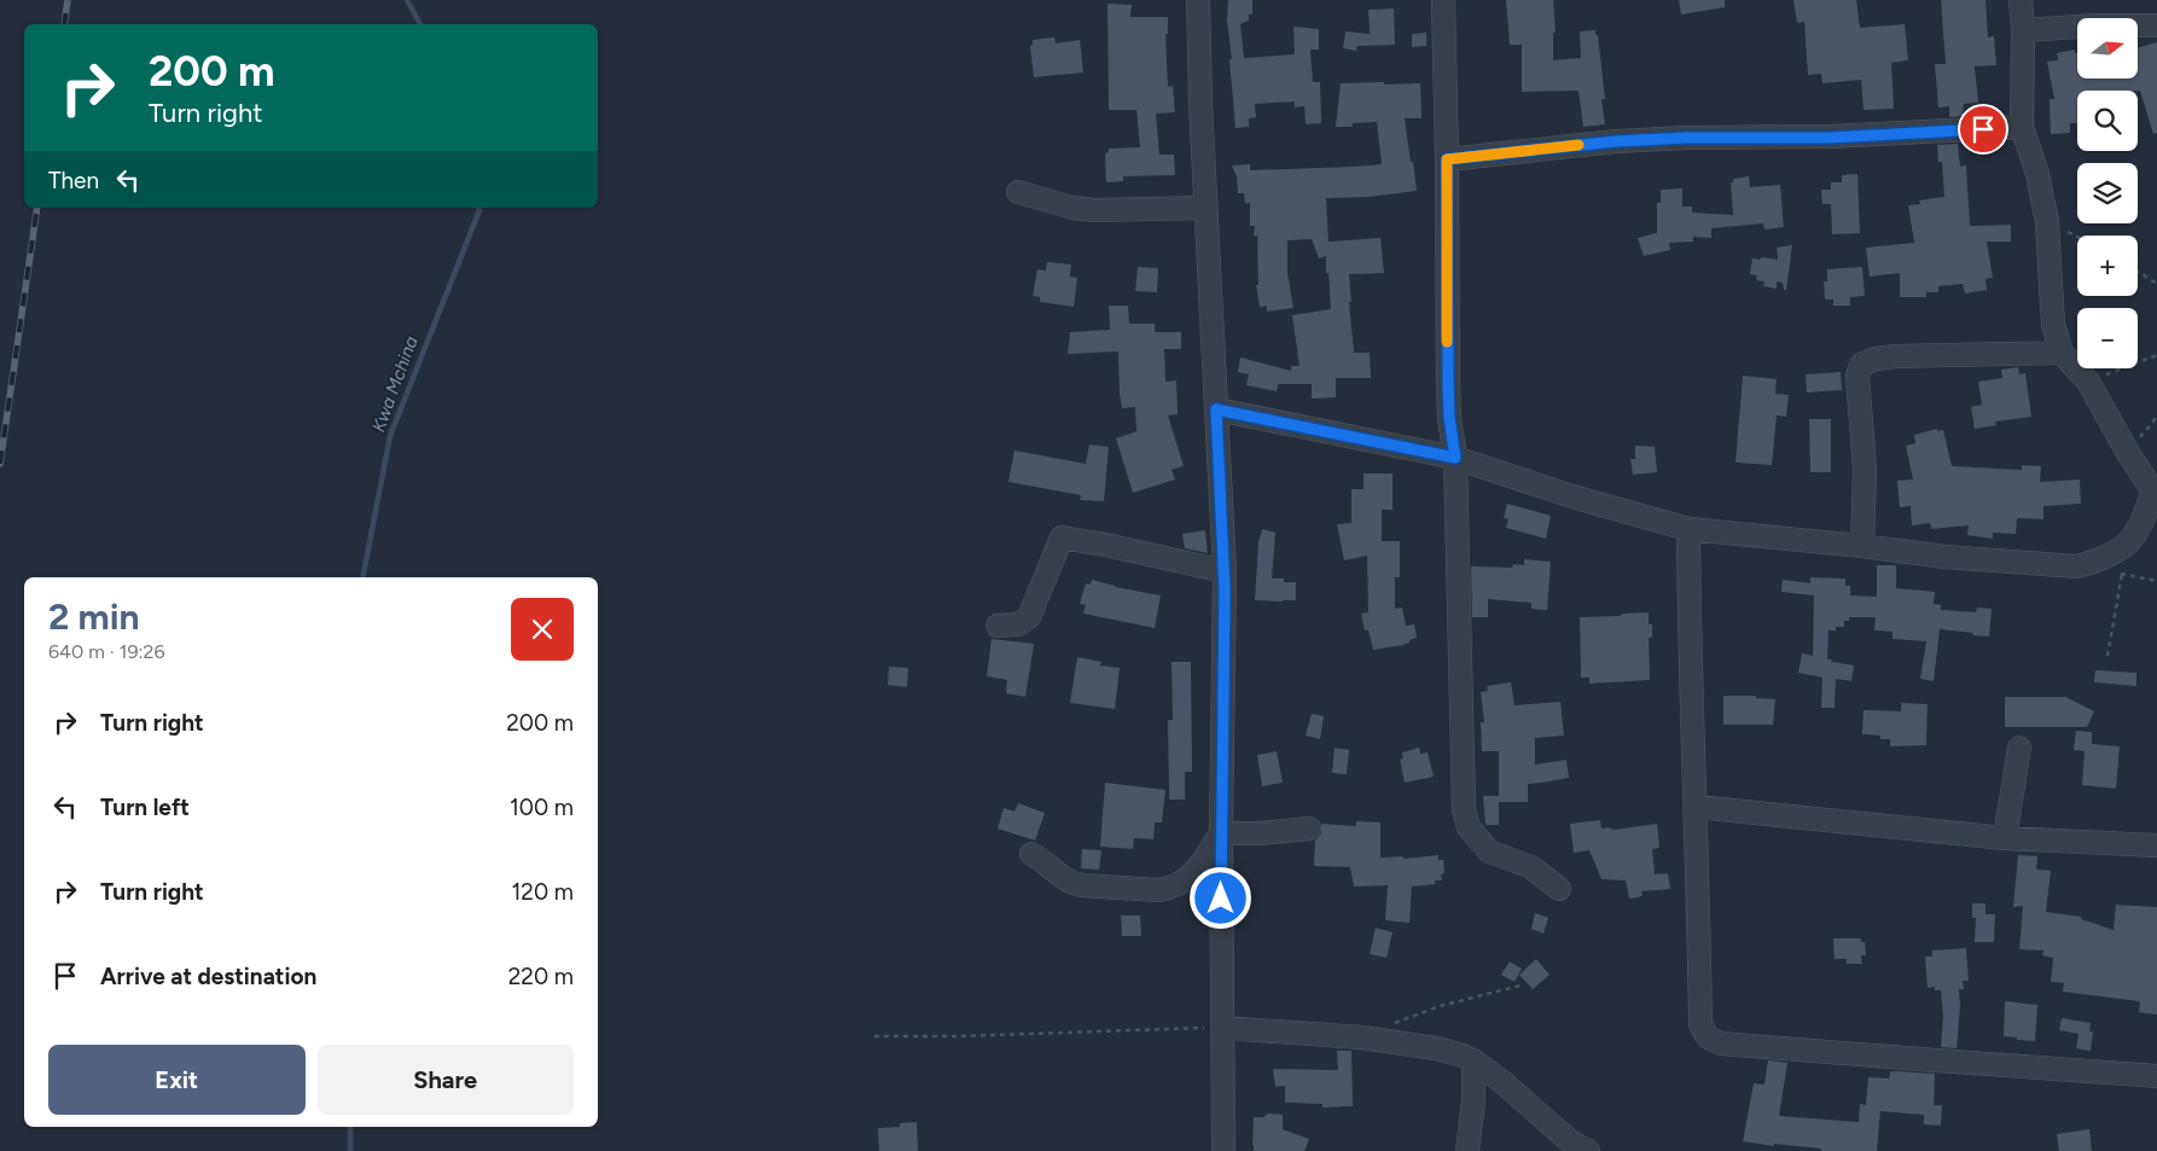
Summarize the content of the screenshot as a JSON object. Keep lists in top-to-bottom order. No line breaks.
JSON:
{"water":["Kwa Mchina"],"north":"right","page":{"map_buttons":["+","−"],"turn":["200 m","Turn right"],"then":"Then","heading":["2 min","640 m · 19:26"],"list":[{"name":"Turn right","value":"200 m"},{"name":"Turn left","value":"100 m"},{"name":"Turn right","value":"120 m"},{"name":"Arrive at destination","value":"220 m"}],"buttons":["Exit","Share"]}}
